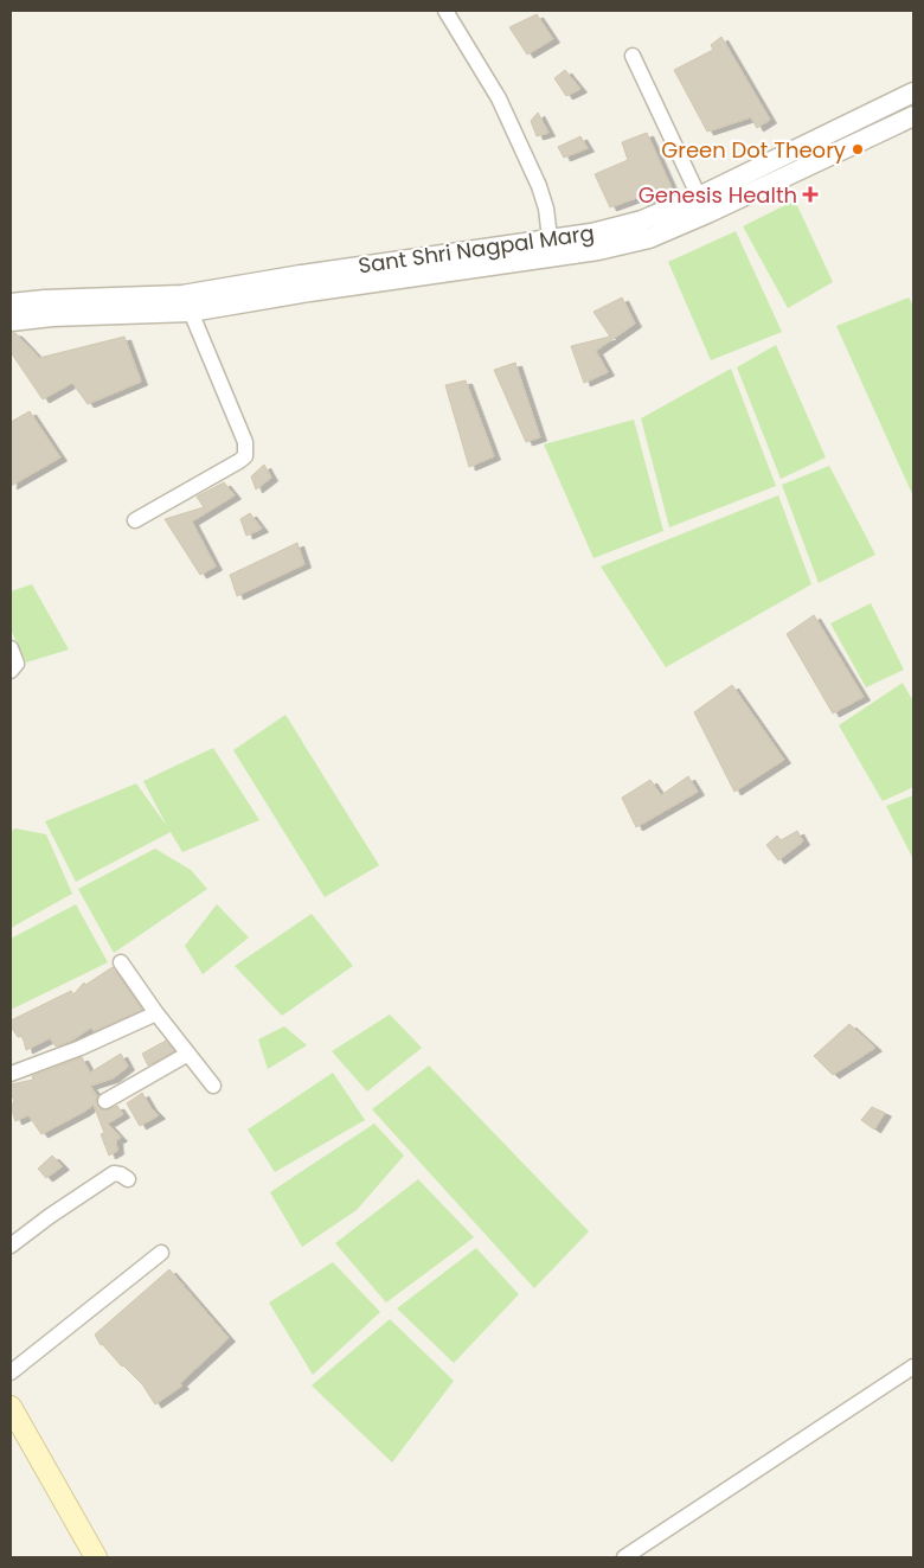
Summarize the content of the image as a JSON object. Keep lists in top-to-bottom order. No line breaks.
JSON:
{"streets":{"street":["Sant Shri Nagpal Marg"]},"places":{"other":["Green Dot Theory"],"health":["Genesis Health"]}}
